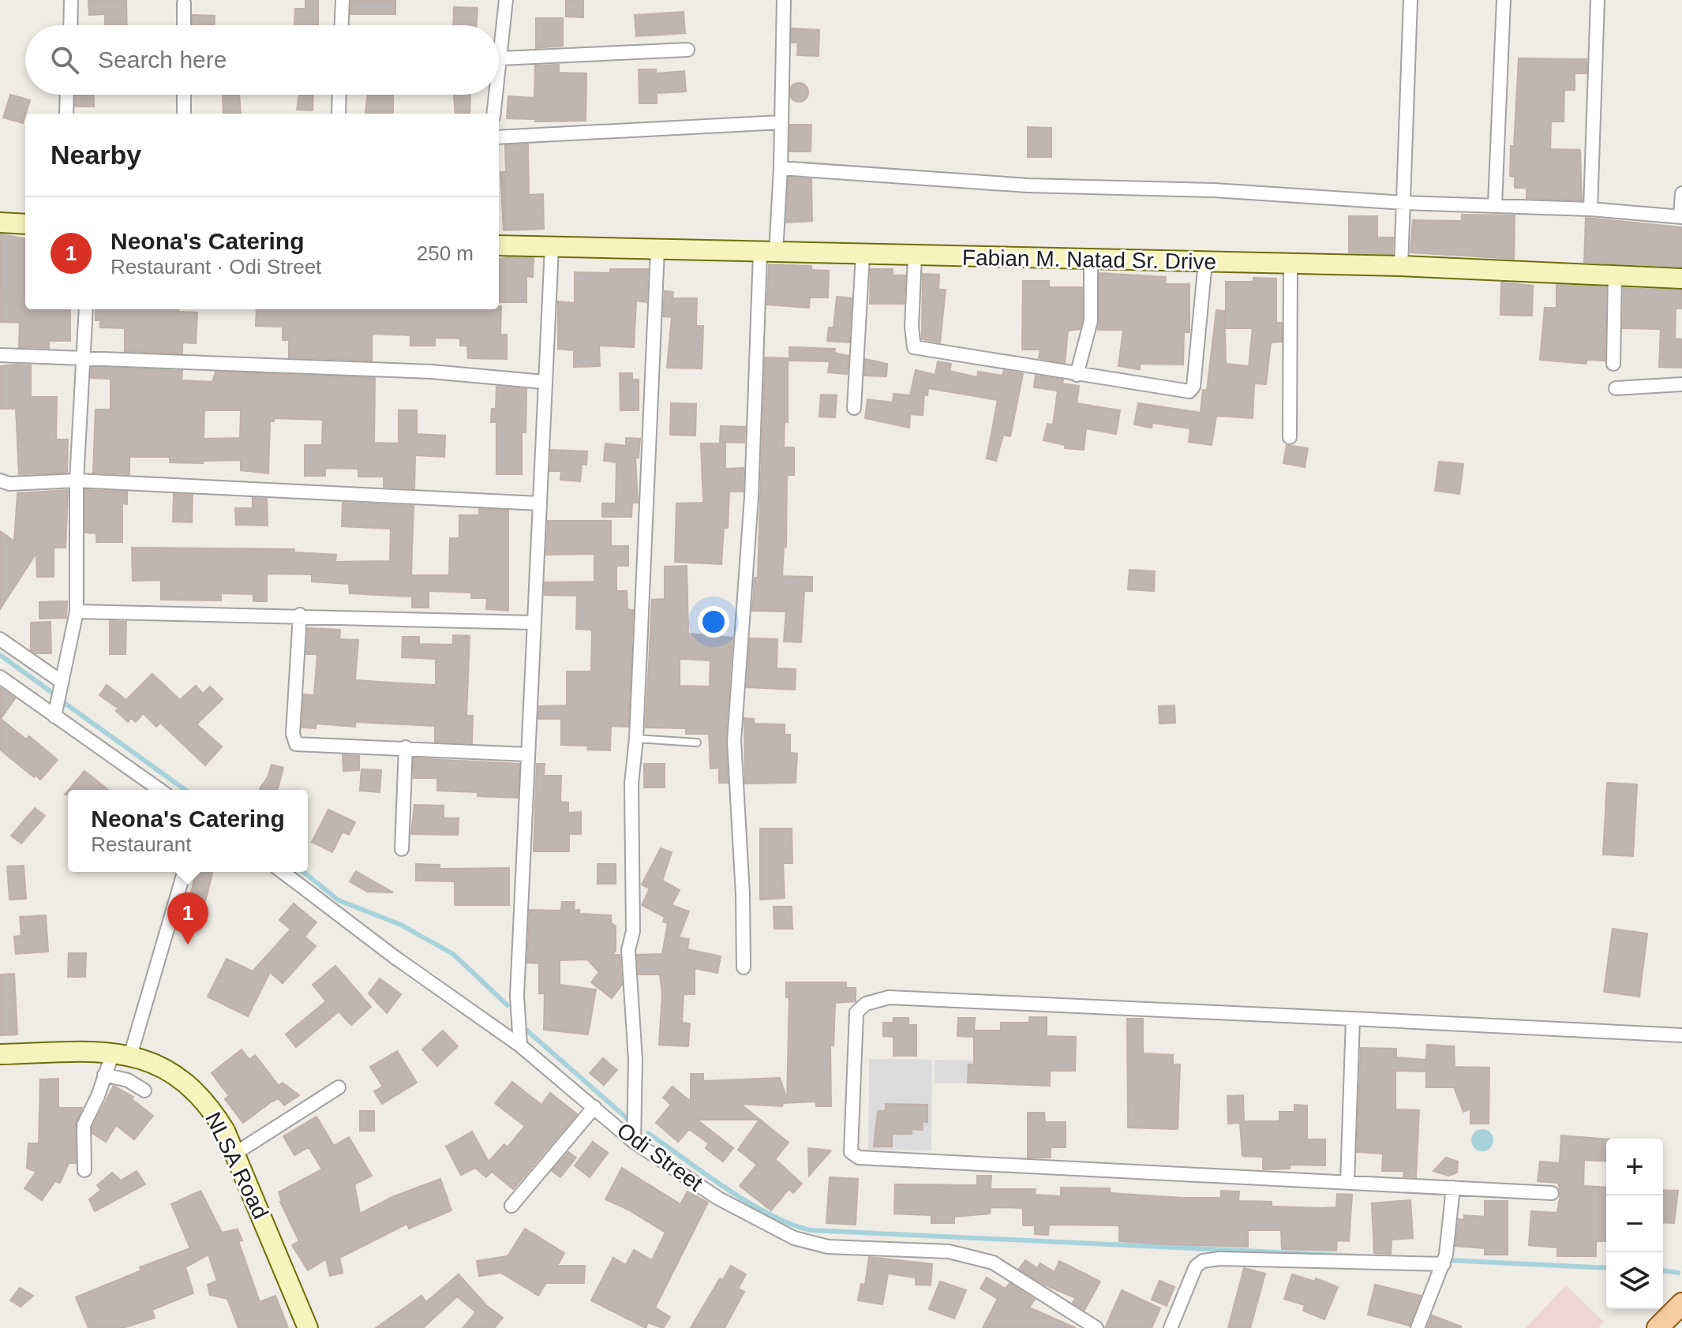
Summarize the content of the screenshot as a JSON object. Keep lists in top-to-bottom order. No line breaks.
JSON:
{"streets":{"street":["Fabian M. Natad Sr. Drive","Odi Street","NLSA Road"]},"page":{"search":"Search here","heading":"Nearby","list":[{"mark":"1","name":"Neona's Catering","note":"Restaurant · Odi Street","value":"250 m"}],"popup":["Neona's Catering","Restaurant"],"pins":"1","map_buttons":["+","−"]}}
